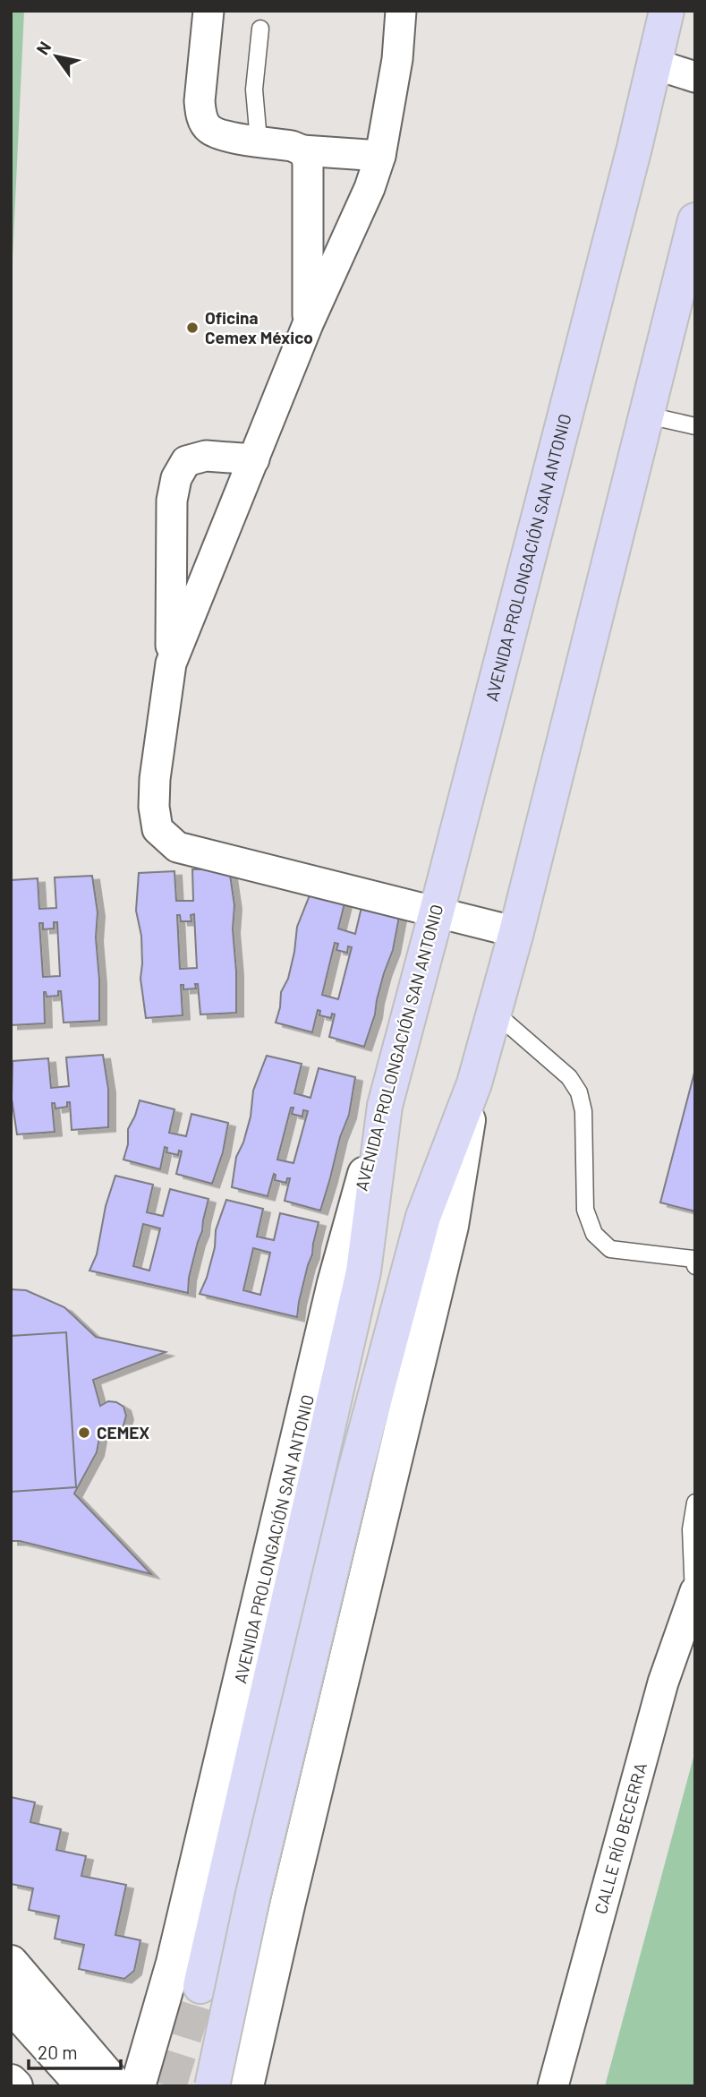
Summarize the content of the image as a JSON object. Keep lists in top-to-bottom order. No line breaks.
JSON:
{"streets":{"main road":["AVENIDA PROLONGACIÓN SAN ANTONIO"],"street":["CALLE RÍO BECERRA"]},"places":["Oficina Cemex México","CEMEX"],"scale_bar":"20 m","north":"top left"}
